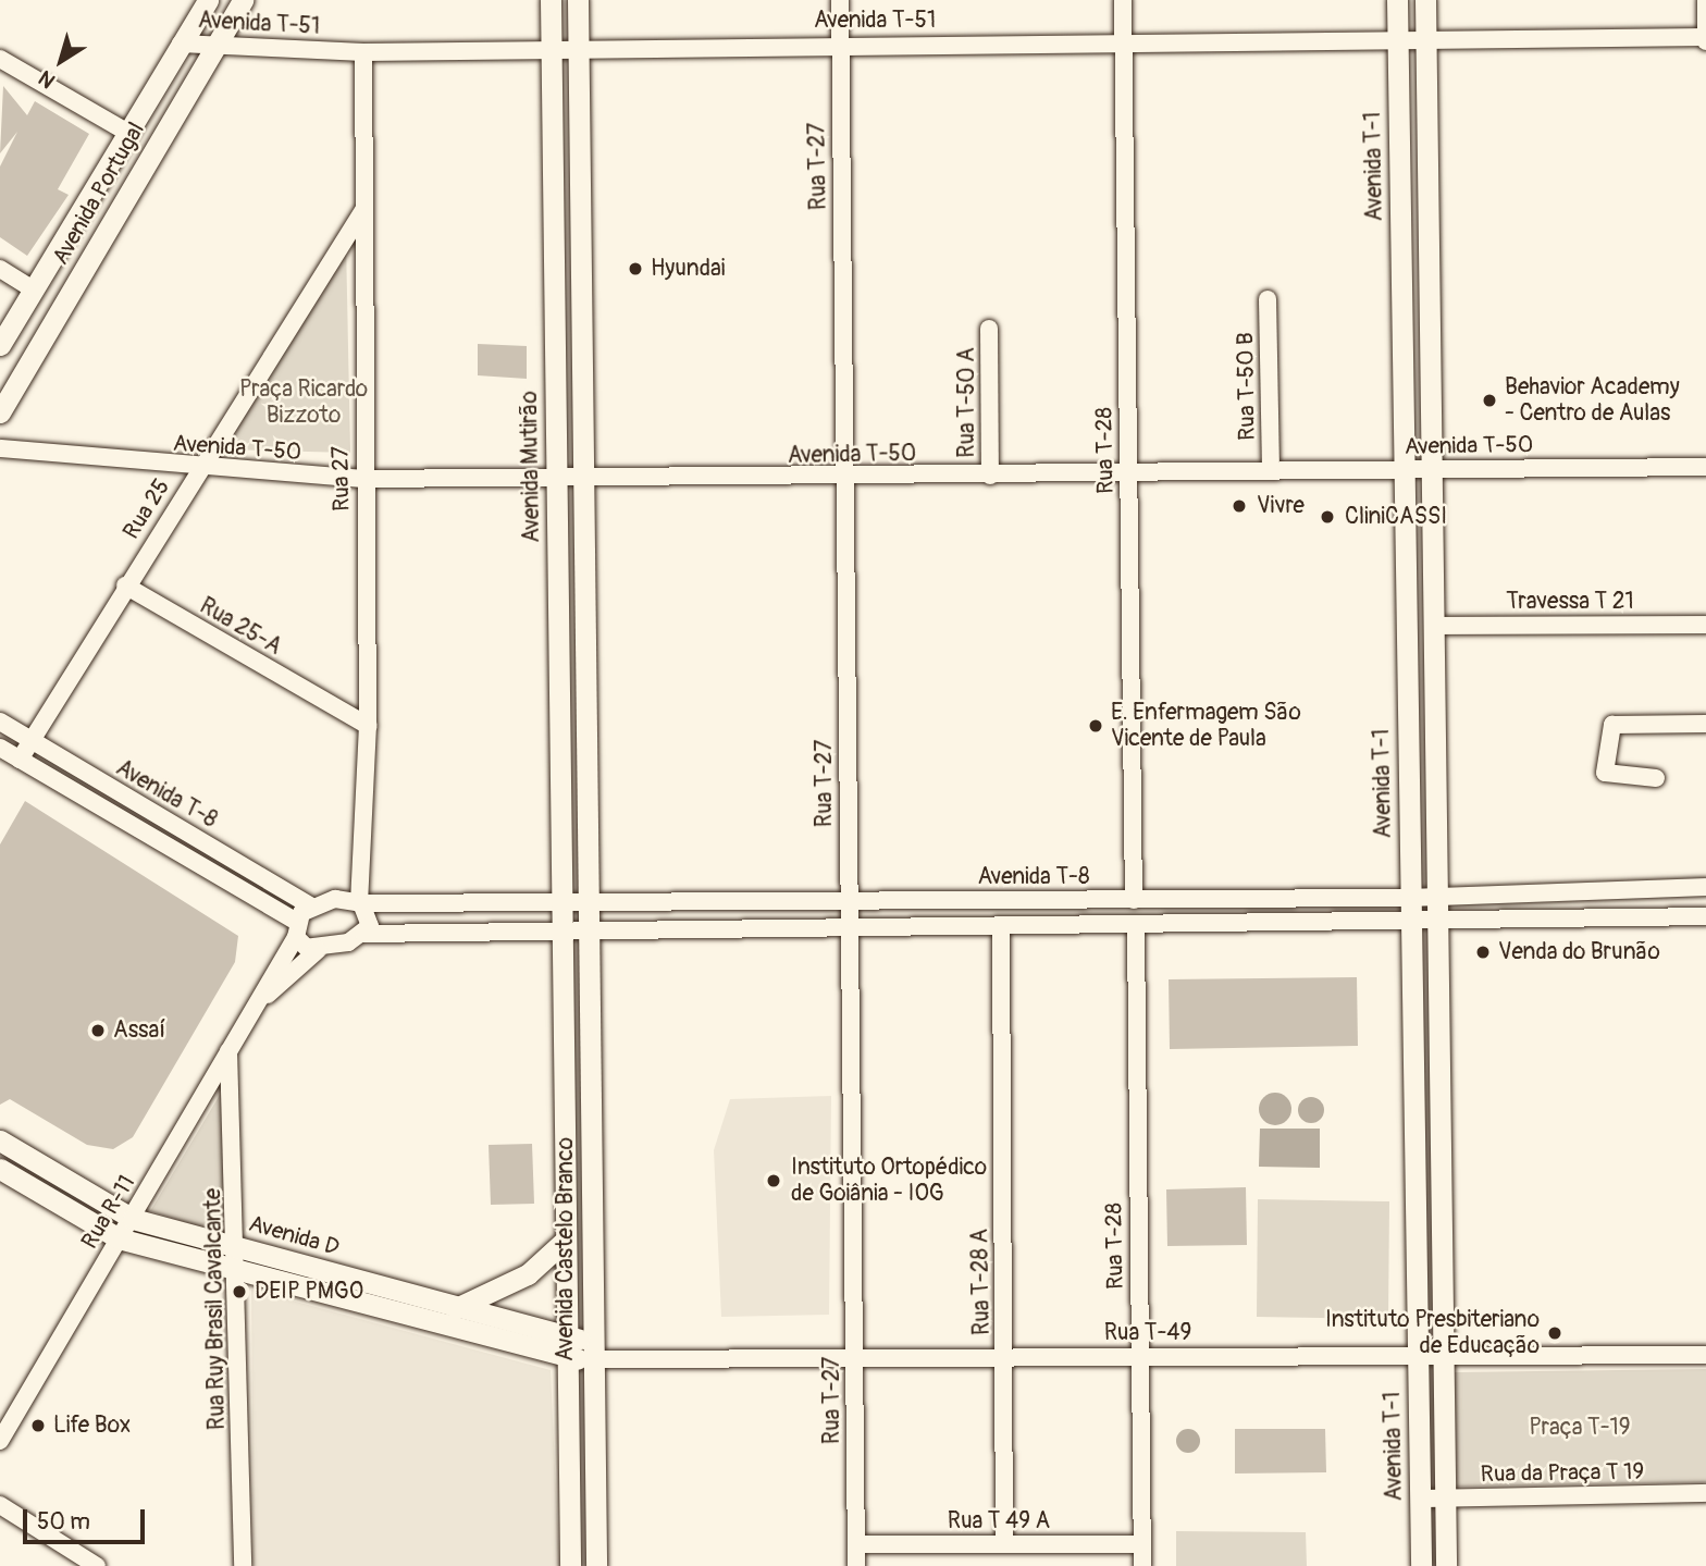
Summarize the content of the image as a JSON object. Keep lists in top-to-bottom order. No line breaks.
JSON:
{"streets":{"main road":["Avenida T-1","Avenida Portugal","Avenida Mutirão","Avenida D","Avenida Castelo Branco"],"street":["Avenida T-51","Rua T-27","Rua T-50 B","Rua T-50 A","Avenida T-50","Rua T-28","Rua 27","Rua 25","Travessa T 21","Rua 25-A","Avenida T-8","Rua R-11","Rua T-28 A","Rua Ruy Brasil Cavalcante","Rua T-49","Rua da Praça T 19","Rua T 49 A"]},"crossings":[["Avenida T-51","Rua T-27"],["Avenida T-51","Avenida T-1"],["Avenida T-51","Avenida Portugal"],["Avenida T-51","Rua T-28"],["Avenida T-51","Avenida Mutirão"],["Avenida T-51","Rua 27"],["Rua T-27","Avenida T-50"],["Rua T-27","Avenida T-8"],["Rua T-27","Rua T-49"],["Rua T-27","Rua T 49 A"],["Avenida T-1","Avenida T-50"],["Avenida T-1","Avenida T-8"],["Avenida T-1","Rua T-49"],["Avenida T-1","Rua da Praça T 19"],["Rua T-50 B","Avenida T-50"],["Rua T-50 A","Avenida T-50"],["Avenida T-50","Rua T-28"],["Avenida T-50","Avenida Mutirão"],["Avenida T-50","Rua 27"],["Avenida T-50","Rua 25"],["Rua T-28","Avenida T-8"],["Rua T-28","Rua T-49"],["Rua T-28","Rua T 49 A"],["Avenida Mutirão","Avenida T-8"],["Avenida Mutirão","Avenida Castelo Branco"],["Rua 27","Rua 25"],["Rua 27","Rua 25-A"],["Rua 27","Avenida T-8"],["Rua 25","Rua 25-A"],["Rua 25","Avenida T-8"],["Avenida T-8","Rua R-11"],["Rua R-11","Avenida D"],["Rua R-11","Rua Ruy Brasil Cavalcante"],["Avenida D","Avenida Castelo Branco"],["Avenida D","Rua Ruy Brasil Cavalcante"],["Avenida D","Rua T-49"],["Avenida Castelo Branco","Rua T-49"],["Rua T-28 A","Rua T-49"],["Rua T-28 A","Rua T 49 A"]],"parks":["Praça Ricardo Bizzoto","Praça T-19"],"places":["Hyundai","Behavior Academy - Centro de Aulas","Vivre","CliniCASSI","E. Enfermagem São Vicente de Paula","Venda do Brunão","Assaí","Instituto Ortopédico de Goiânia - IOG","DEIP PMGO","Instituto Presbiteriano de Educação","Life Box"],"scale_bar":"50 m","north":"bottom left"}
